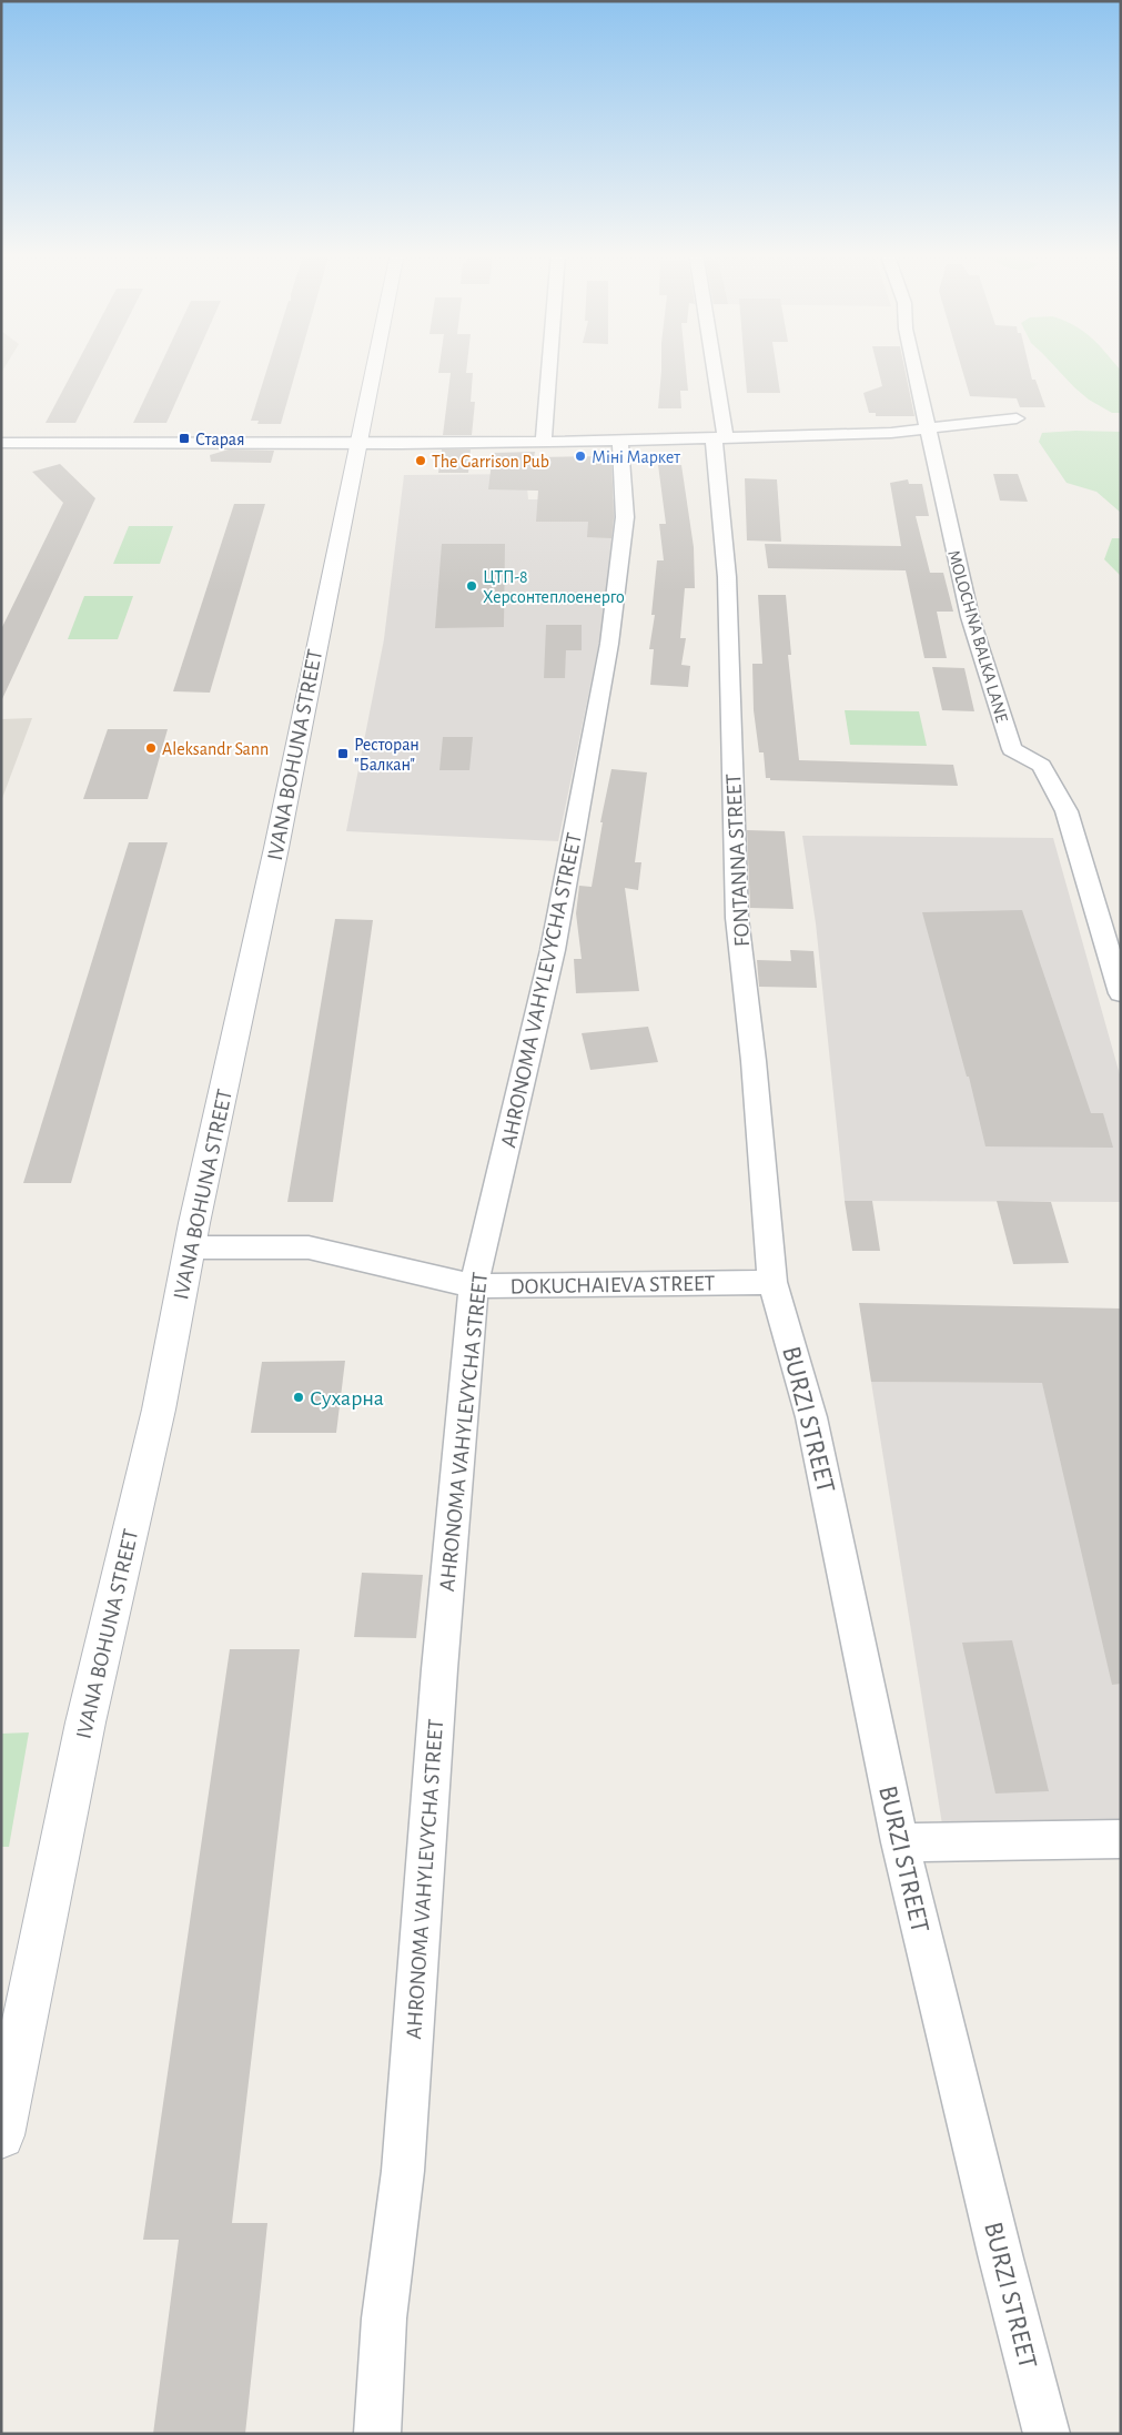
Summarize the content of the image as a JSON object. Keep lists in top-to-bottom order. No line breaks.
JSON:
{"streets":{"street":["MOLOCHNA BALKA LANE","IVANA BOHUNA STREET","FONTANNA STREET","AHRONOMA VAHYLEVYCHA STREET","DOKUCHAIEVA STREET","BURZI STREET"]},"crossings":[["IVANA BOHUNA STREET","DOKUCHAIEVA STREET"],["FONTANNA STREET","DOKUCHAIEVA STREET"],["FONTANNA STREET","BURZI STREET"],["AHRONOMA VAHYLEVYCHA STREET","DOKUCHAIEVA STREET"],["DOKUCHAIEVA STREET","BURZI STREET"]],"places":{"transit":["Старая","Ресторан \"Балкан\""],"other":["Міні Маркет","The Garrison Pub","ЦТП-8 Херсонтеплоенерго","Aleksandr Sann","Сухарна"]}}
